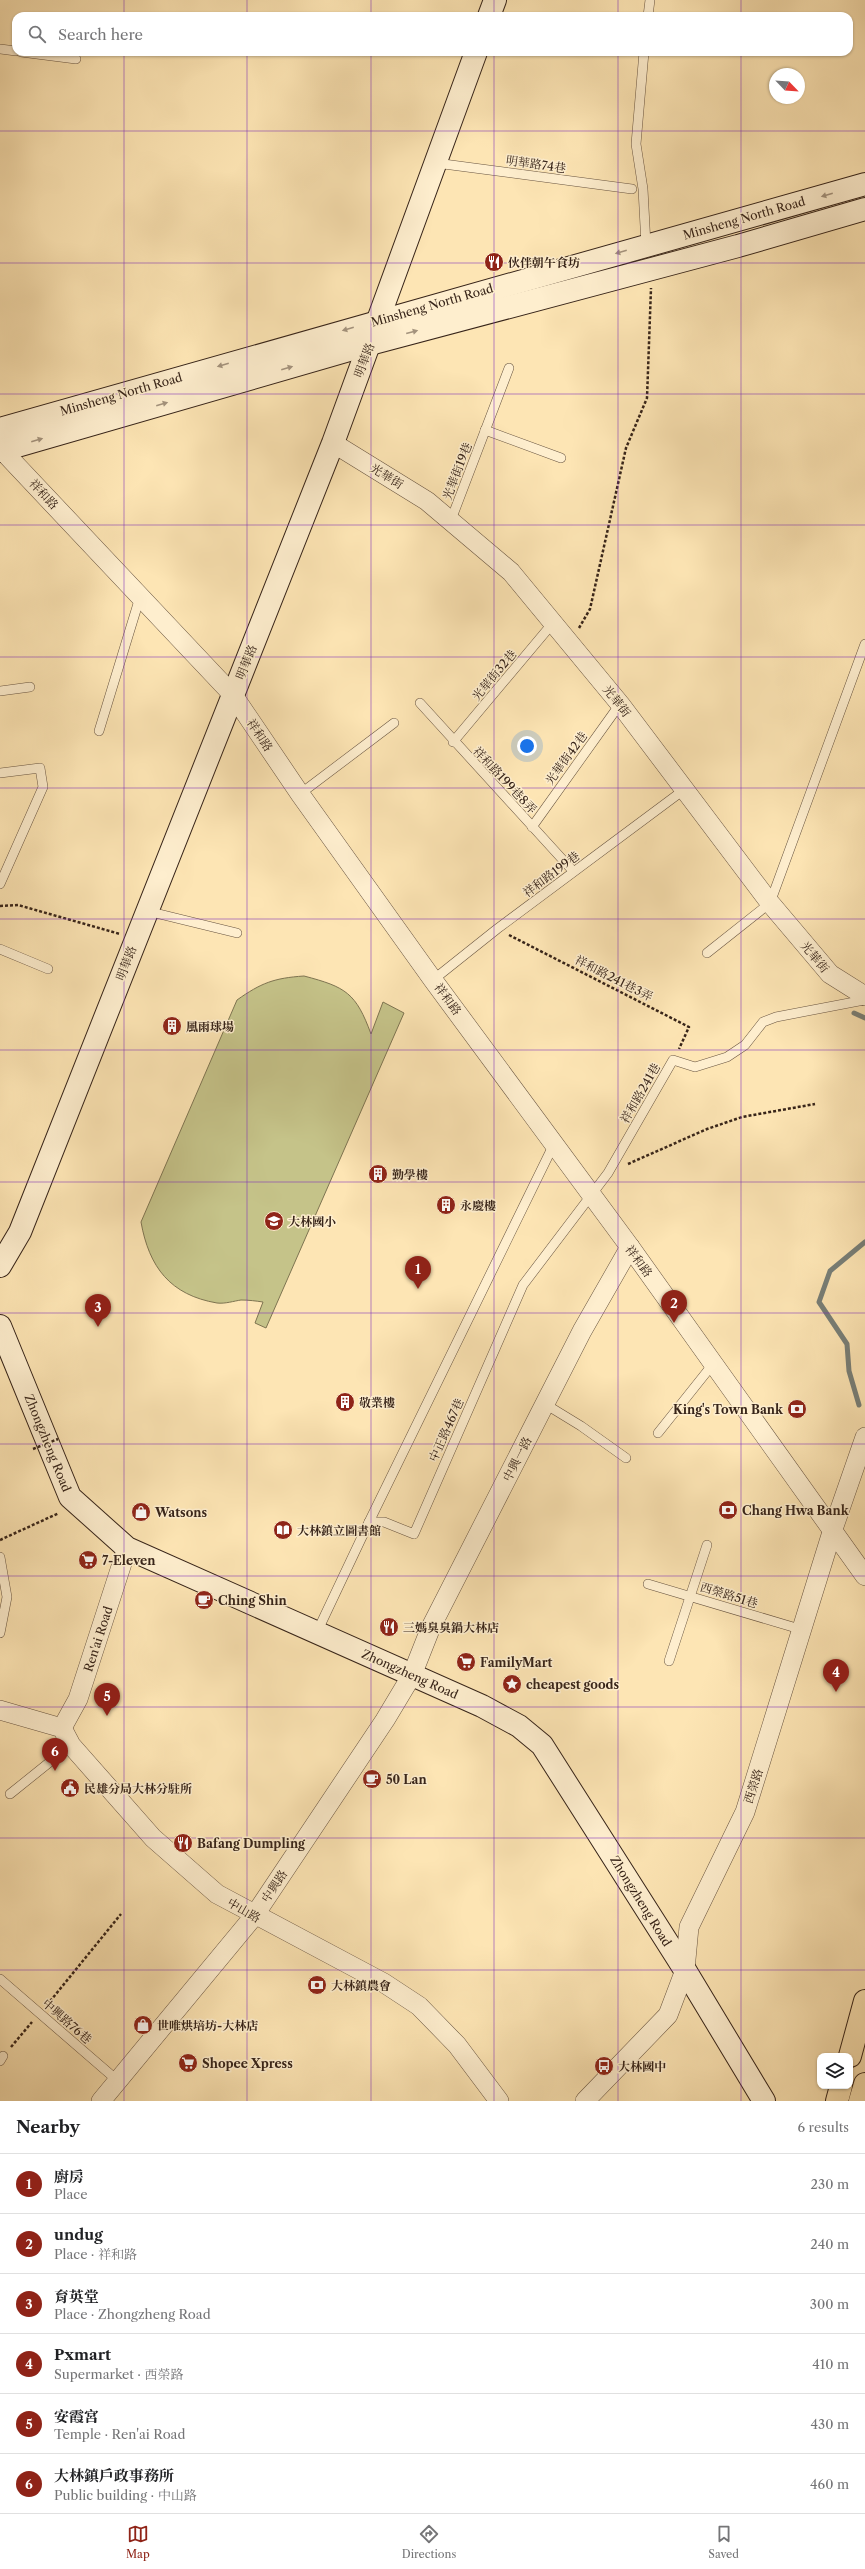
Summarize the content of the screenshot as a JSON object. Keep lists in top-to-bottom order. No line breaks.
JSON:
{"streets":{"street":["Minsheng North Road","明華路","光華街","祥和路","Zhongzheng Road","中興一路","Ren'ai Road","西榮路","中興路","中山路"],"lane":["明華路74巷","光華街19巷","光華街32巷","光華街42巷","祥和路199巷8弄","祥和路199巷","祥和路241巷","中正路467巷","西榮路51巷","中興路76巷"],"path":["祥和路241巷3弄"]},"crossings":[["明華路74巷","明華路"],["Minsheng North Road","明華路"],["Minsheng North Road","祥和路"],["明華路","光華街"],["明華路","祥和路"],["光華街19巷","光華街"],["光華街","光華街32巷"],["光華街","光華街42巷"],["光華街","祥和路199巷"],["祥和路","祥和路199巷"],["祥和路","祥和路241巷"],["祥和路","中正路467巷"],["祥和路","中興一路"],["祥和路","西榮路"],["光華街32巷","祥和路199巷8弄"],["光華街42巷","祥和路199巷8弄"],["祥和路199巷8弄","祥和路199巷"],["祥和路199巷","祥和路241巷3弄"],["祥和路241巷3弄","祥和路241巷"],["祥和路241巷","中正路467巷"],["Zhongzheng Road","中興一路"],["Zhongzheng Road","Ren'ai Road"],["Zhongzheng Road","西榮路"],["Zhongzheng Road","中興路"],["中興一路","中興路"],["西榮路51巷","西榮路"],["Ren'ai Road","中山路"],["中興路","中山路"],["中興路","中興路76巷"]],"places":{"restaurant":["伙伴朝午食坊","三媽臭臭鍋大林店","Bafang Dumpling"],"building":["風雨球場","勤學樓","永慶樓","敬業樓"],"school or university":["大林國小"],"bank":["King's Town Bank","Chang Hwa Bank","大林鎮農會"],"shop":["Watsons","世唯烘培坊-大林店"],"library":["大林鎮立圖書館"],"supermarket":["7-Eleven","FamilyMart","Shopee Xpress"],"cafe":["Ching Shin","50 Lan"],"place":["cheapest goods"],"public building":["民雄分局大林分駐所"],"bus stop":["大林國中"]},"north":"bottom right","page":{"search":"Search here","pins":["1","2","3","4","5","6"],"heading":["Nearby","6 results"],"list":[{"mark":"1","name":"廚房","note":"Place","value":"230 m"},{"mark":"2","name":"undug","note":"Place · 祥和路","value":"240 m"},{"mark":"3","name":"育英堂","note":"Place · Zhongzheng Road","value":"300 m"},{"mark":"4","name":"Pxmart","note":"Supermarket · 西榮路","value":"410 m"},{"mark":"5","name":"安霞宮","note":"Temple · Ren'ai Road","value":"430 m"},{"mark":"6","name":"大林鎮戶政事務所","note":"Public building · 中山路","value":"460 m"}],"nav":["Map","Directions","Saved"]}}
